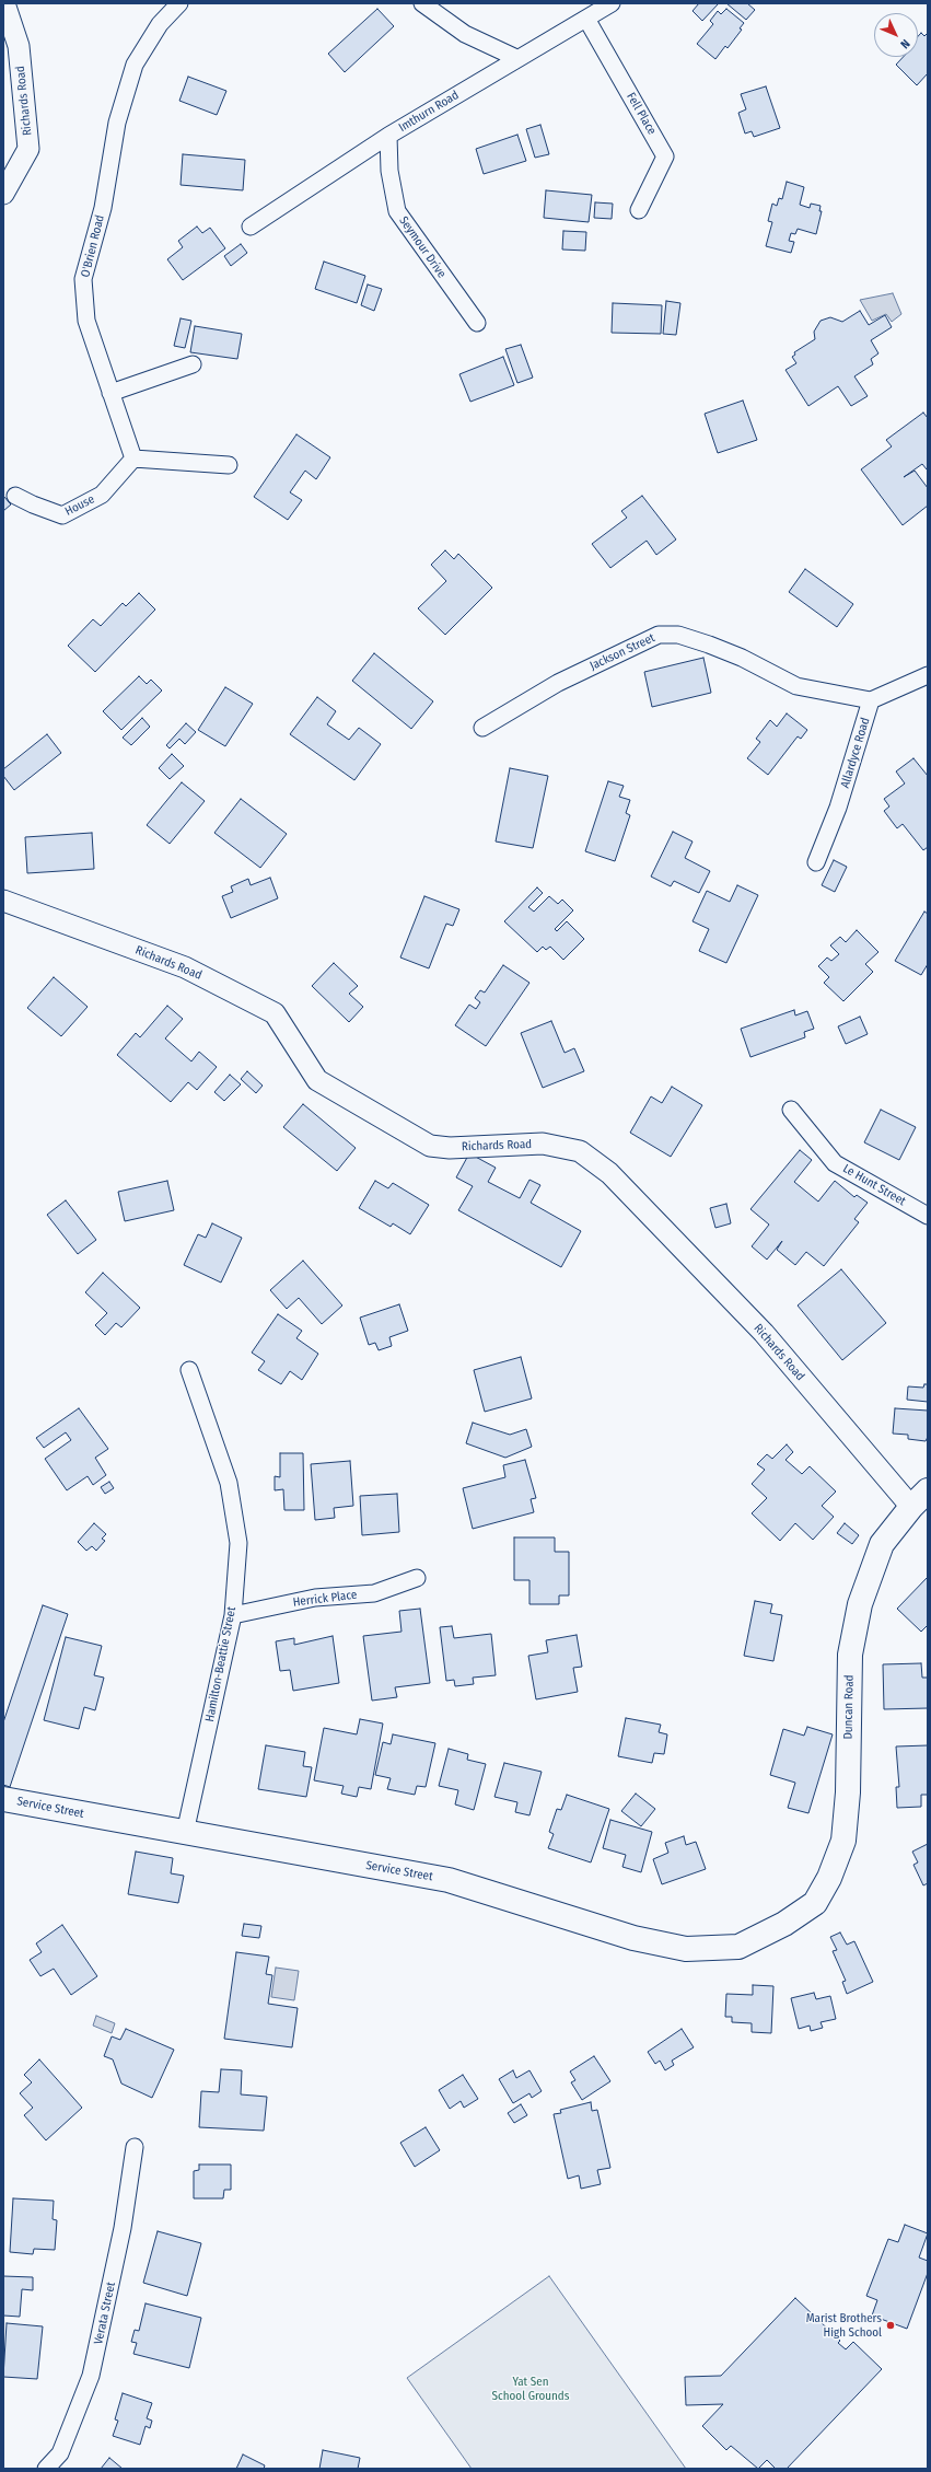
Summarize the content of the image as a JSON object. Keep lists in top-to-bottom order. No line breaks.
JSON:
{"streets":{"main road":["Duncan Road","Service Street"],"street":["Richards Road","Imthurn Road","Fell Place","O'Brien Road","Seymour Drive","House","Jackson Street","Allardyce Road","Le Hunt Street","Herrick Place","Hamilton-Beattie Street","Verata Street"]},"crossings":[["Richards Road","Duncan Road"],["Imthurn Road","Fell Place"],["Imthurn Road","Seymour Drive"],["O'Brien Road","House"],["Jackson Street","Allardyce Road"],["Herrick Place","Hamilton-Beattie Street"],["Hamilton-Beattie Street","Service Street"],["Duncan Road","Service Street"]],"parks":["Yat Sen School Grounds"],"places":["Marist Brothers High School"],"north":"bottom right"}
